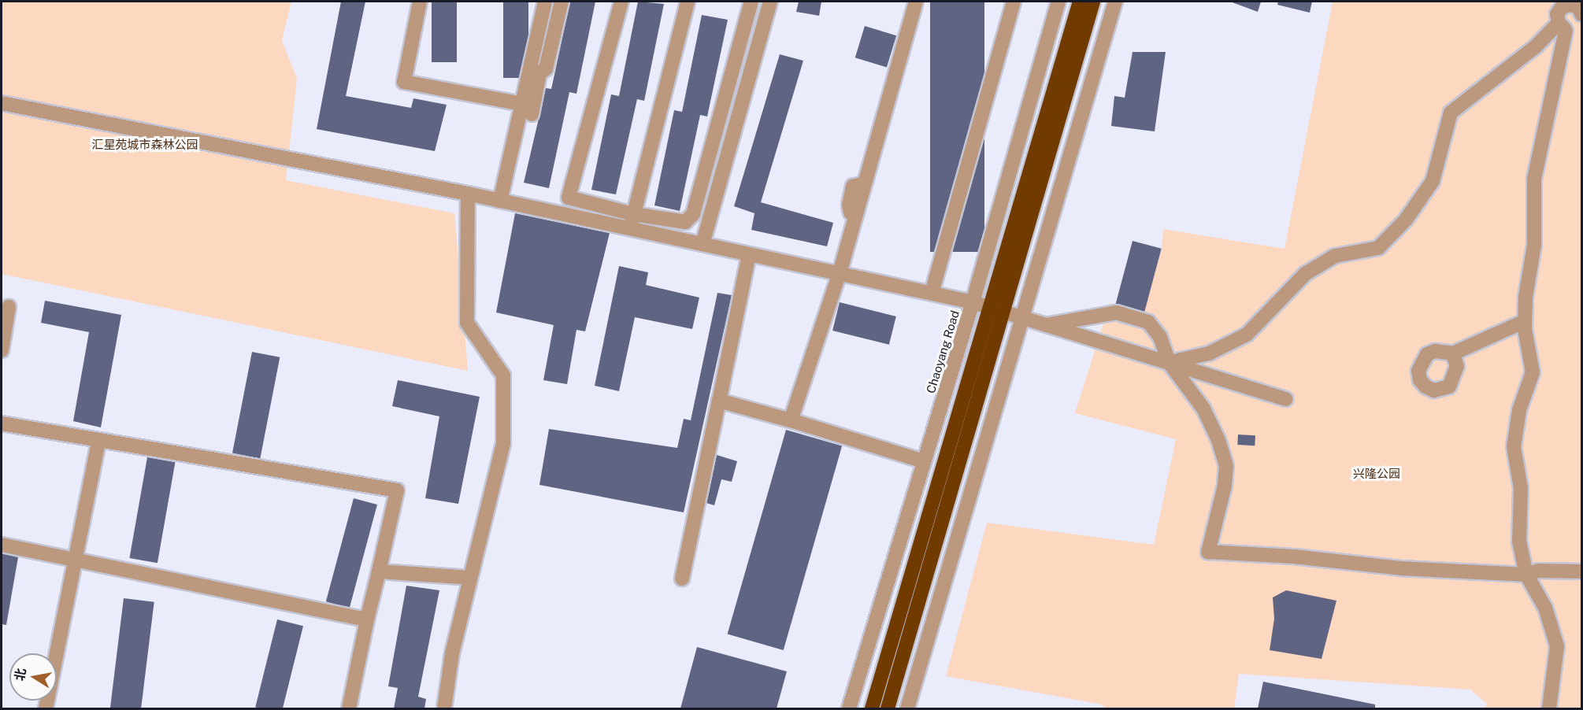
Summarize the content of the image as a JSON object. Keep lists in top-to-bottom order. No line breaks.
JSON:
{"streets":{"street":["Chaoyang Road"]},"parks":["汇星苑城市森林公园","兴隆公园"],"north":"left"}
